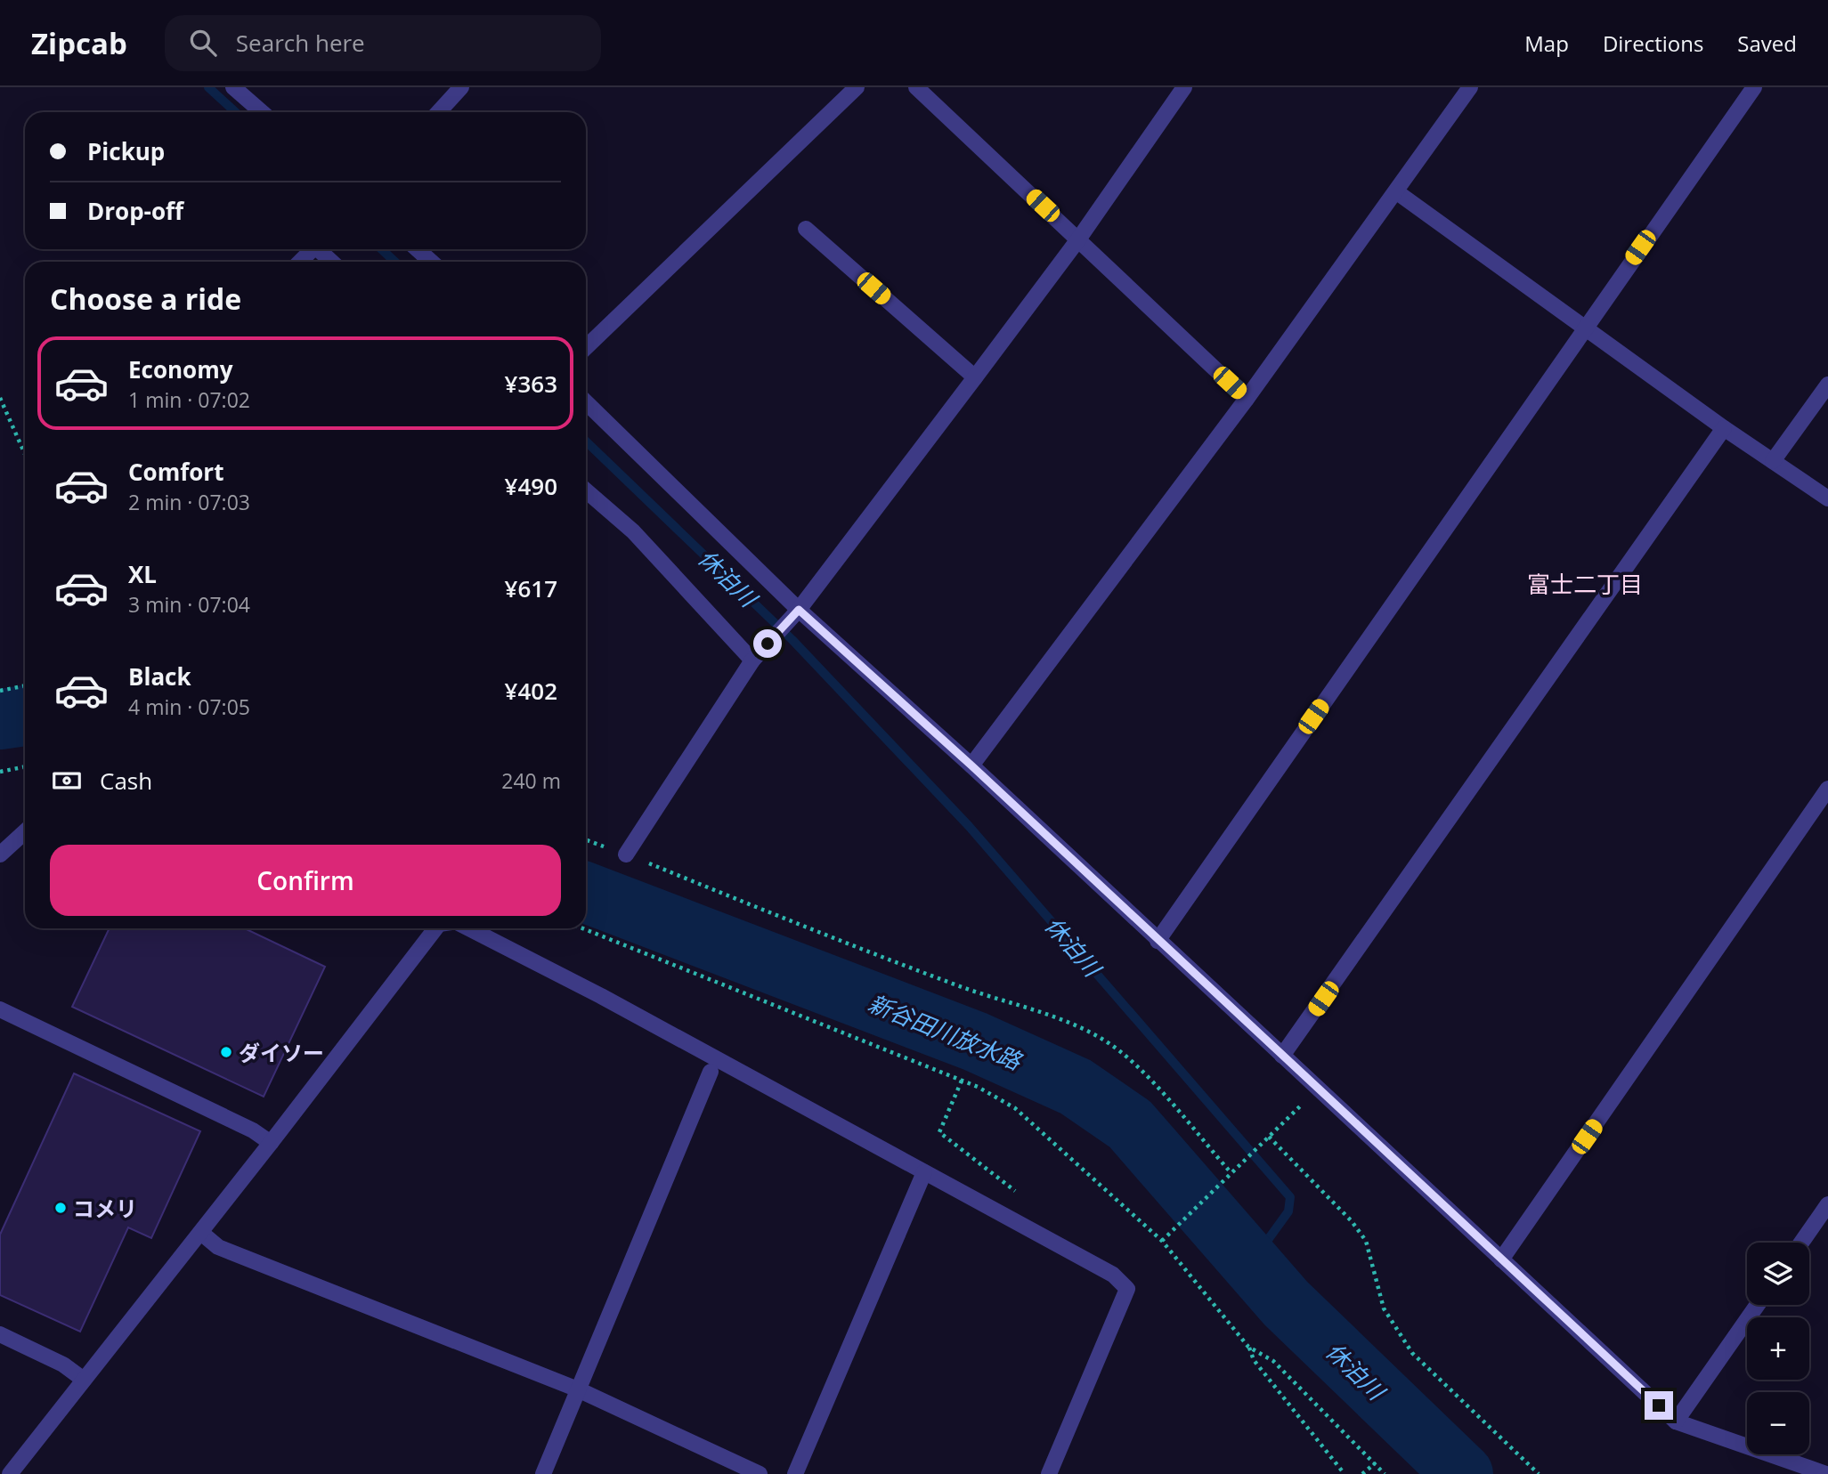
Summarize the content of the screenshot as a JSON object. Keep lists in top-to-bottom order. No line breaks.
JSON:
{"districts":["富士二丁目"],"water":["休泊川","新谷田川放水路"],"places":["ダイソー","コメリ"],"page":{"header":"Zipcab","search":"Search here","nav":["Map","Directions","Saved"],"banner":["Pickup","Drop-off"],"heading":"Choose a ride","list":[{"name":"Economy","note":"1 min · 07:02","value":"¥363"},{"name":"Comfort","note":"2 min · 07:03","value":"¥490"},{"name":"XL","note":"3 min · 07:04","value":"¥617"},{"name":"Black","note":"4 min · 07:05","value":"¥402"}],"pay":["Cash","240 m"],"buttons":"Confirm","map_buttons":["+","−"]}}
